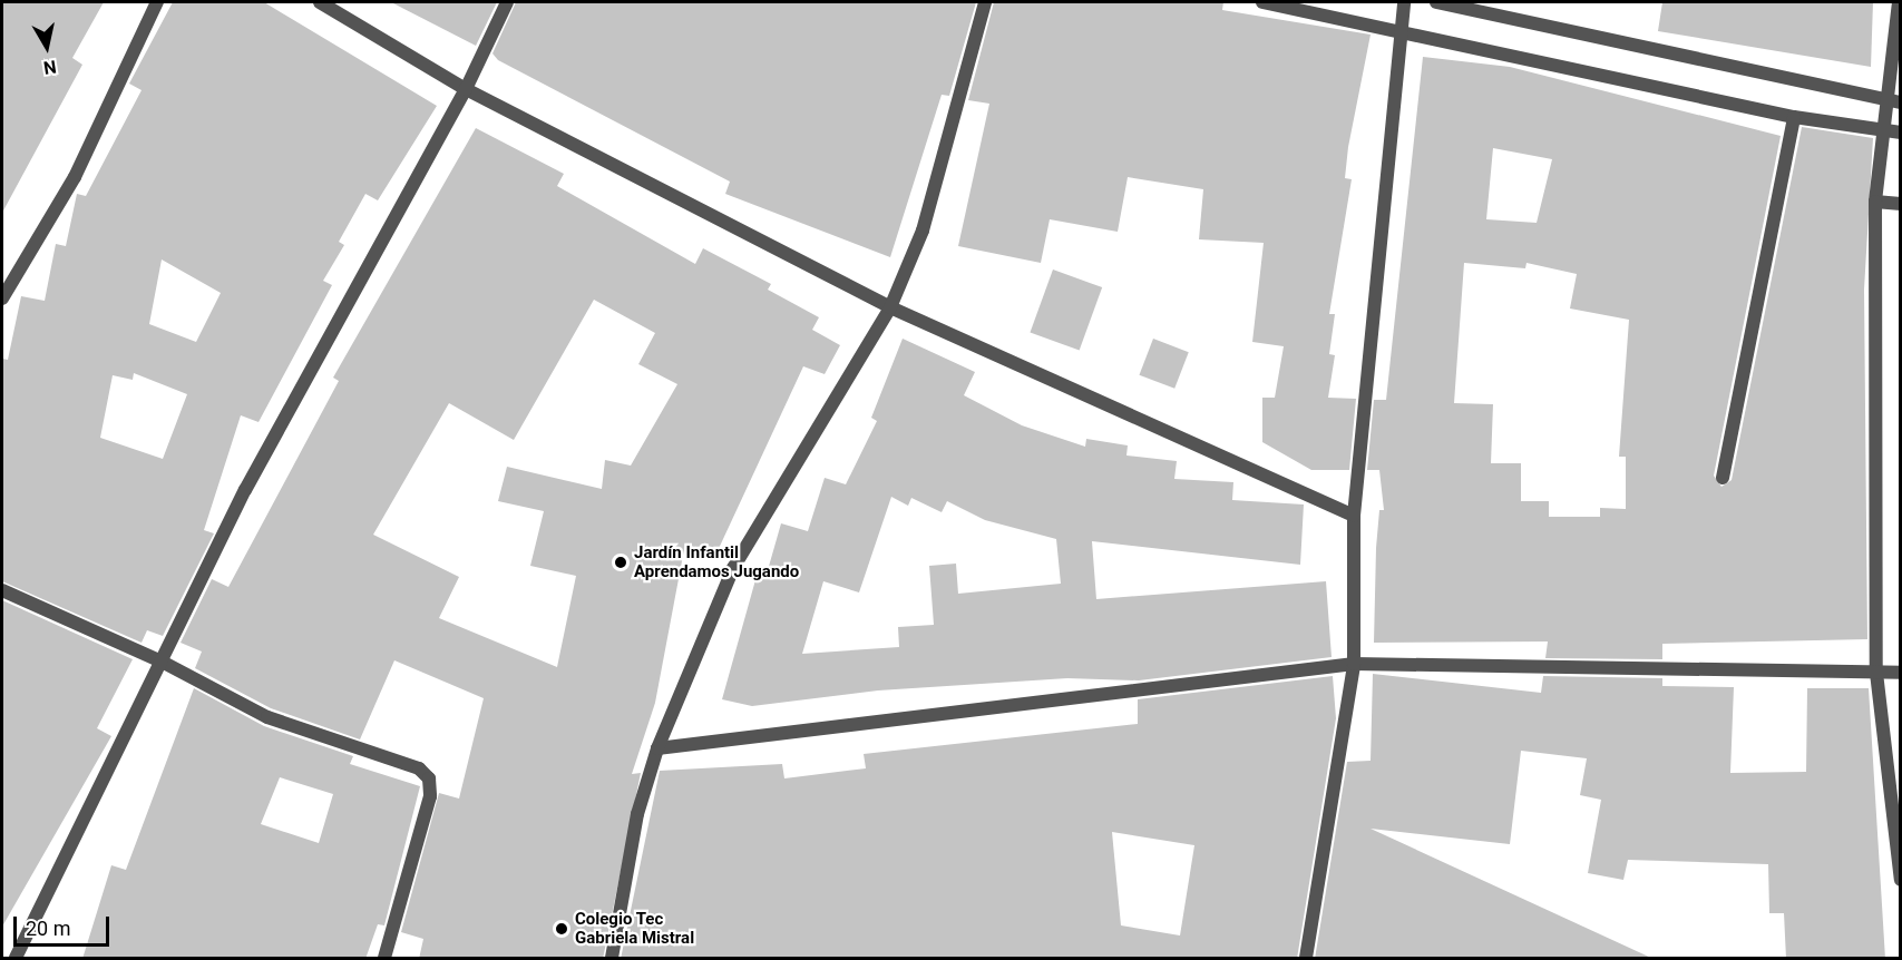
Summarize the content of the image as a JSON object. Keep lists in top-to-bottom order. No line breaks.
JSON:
{"places":["Jardín Infantil Aprendamos Jugando","Colegio Tec Gabriela Mistral"],"scale_bar":"20 m","north":"bottom"}
